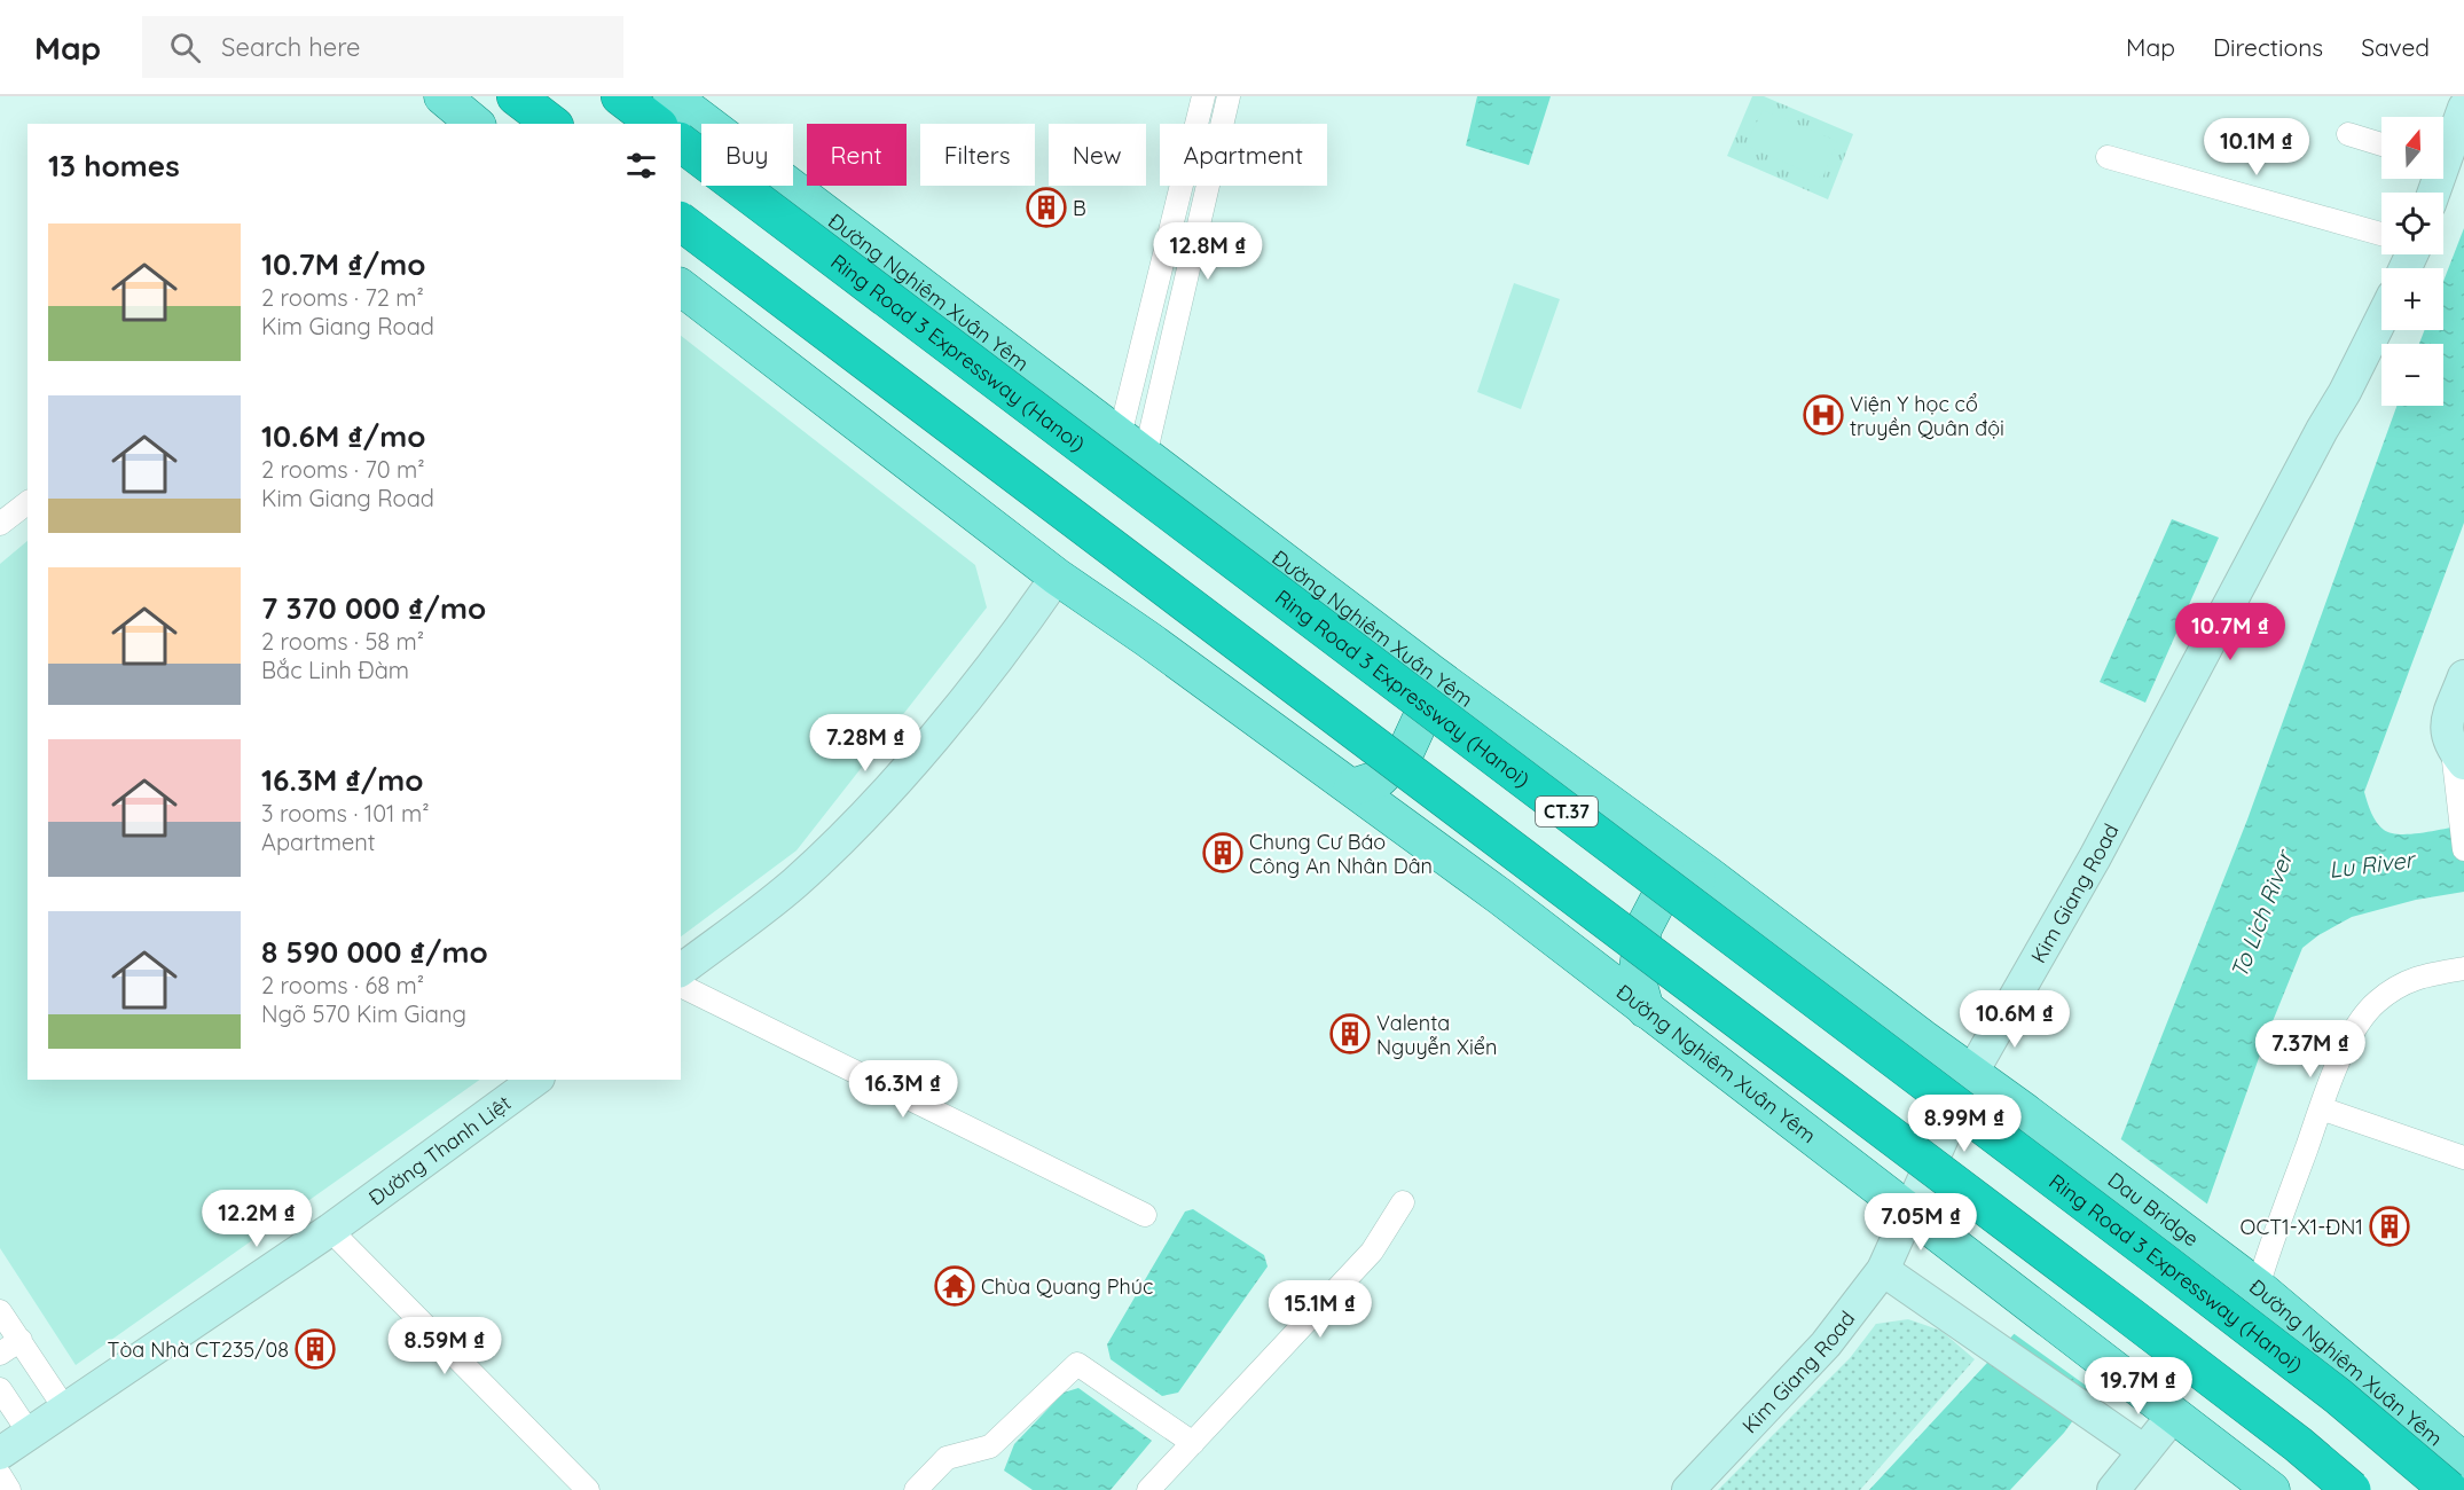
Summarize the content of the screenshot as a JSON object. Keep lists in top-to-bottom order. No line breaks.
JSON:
{"streets":{"highway":["Ring Road 3 Expressway (Hanoi)","CT.37"],"main road":["Đường Nghiêm Xuân Yêm","Kim Giang Road","Đường Thanh Liệt","Dau Bridge"]},"crossings":[["Đường Nghiêm Xuân Yêm","Kim Giang Road"],["Đường Nghiêm Xuân Yêm","Dau Bridge"]],"water":["Lu River","To Lich River"],"places":{"building":["B","Chung Cư Báo Công An Nhân Dân","Valenta Nguyễn Xiển","OCT1-X1-ĐN1","Tòa Nhà CT235/08"],"hospital":["Viện Y học cổ truyền Quân đội"],"temple":["Chùa Quang Phúc"]},"north":"top","page":{"header":"Map","search":"Search here","nav":["Map","Directions","Saved"],"map_buttons":["+","−"],"price":["10.1M ₫","12.8M ₫","10.7M ₫","7.28M ₫","10.6M ₫","7.37M ₫","16.3M ₫","8.99M ₫","12.2M ₫","7.05M ₫","15.1M ₫","8.59M ₫","19.7M ₫"],"chip":["Buy","Rent","Filters","New","Apartment"],"heading":"13 homes","list":[{"name":"10.7M ₫/mo","note":"2 rooms · 72 m² · Kim Giang Road"},{"name":"10.6M ₫/mo","note":"2 rooms · 70 m² · Kim Giang Road"},{"name":"7 370 000 ₫/mo","note":"2 rooms · 58 m² · Bắc Linh Đàm"},{"name":"16.3M ₫/mo","note":"3 rooms · 101 m² · Apartment"},{"name":"8 590 000 ₫/mo","note":"2 rooms · 68 m² · Ngõ 570 Kim Giang"}]}}
